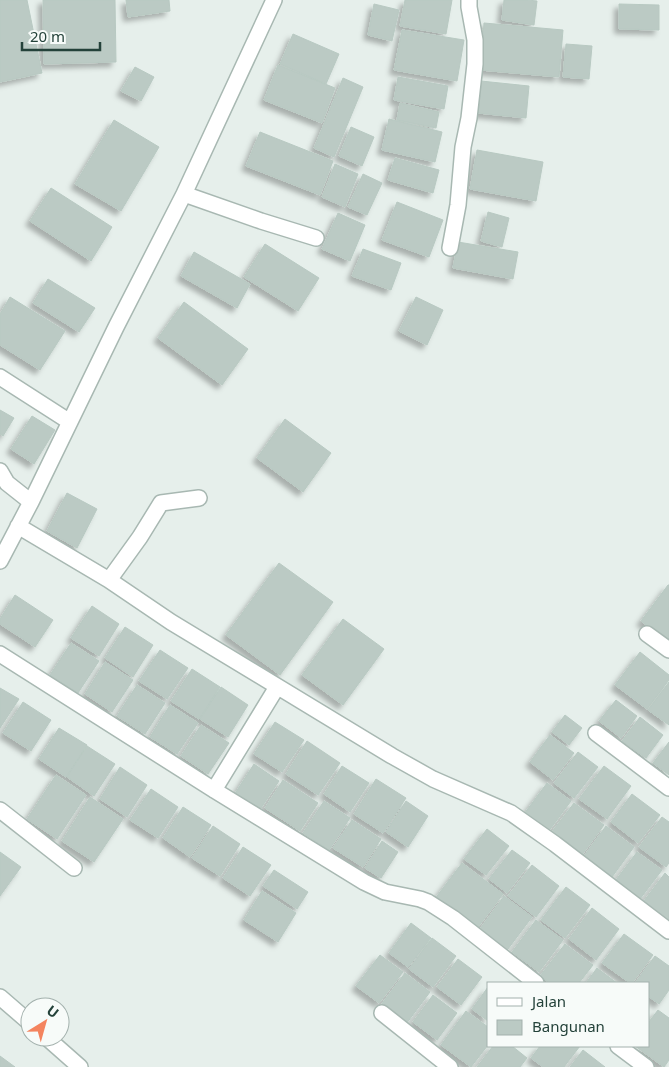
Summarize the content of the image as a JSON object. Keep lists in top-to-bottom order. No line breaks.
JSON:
{"legend":["Jalan","Bangunan"],"scale_bar":"20 m","north":"top right"}
